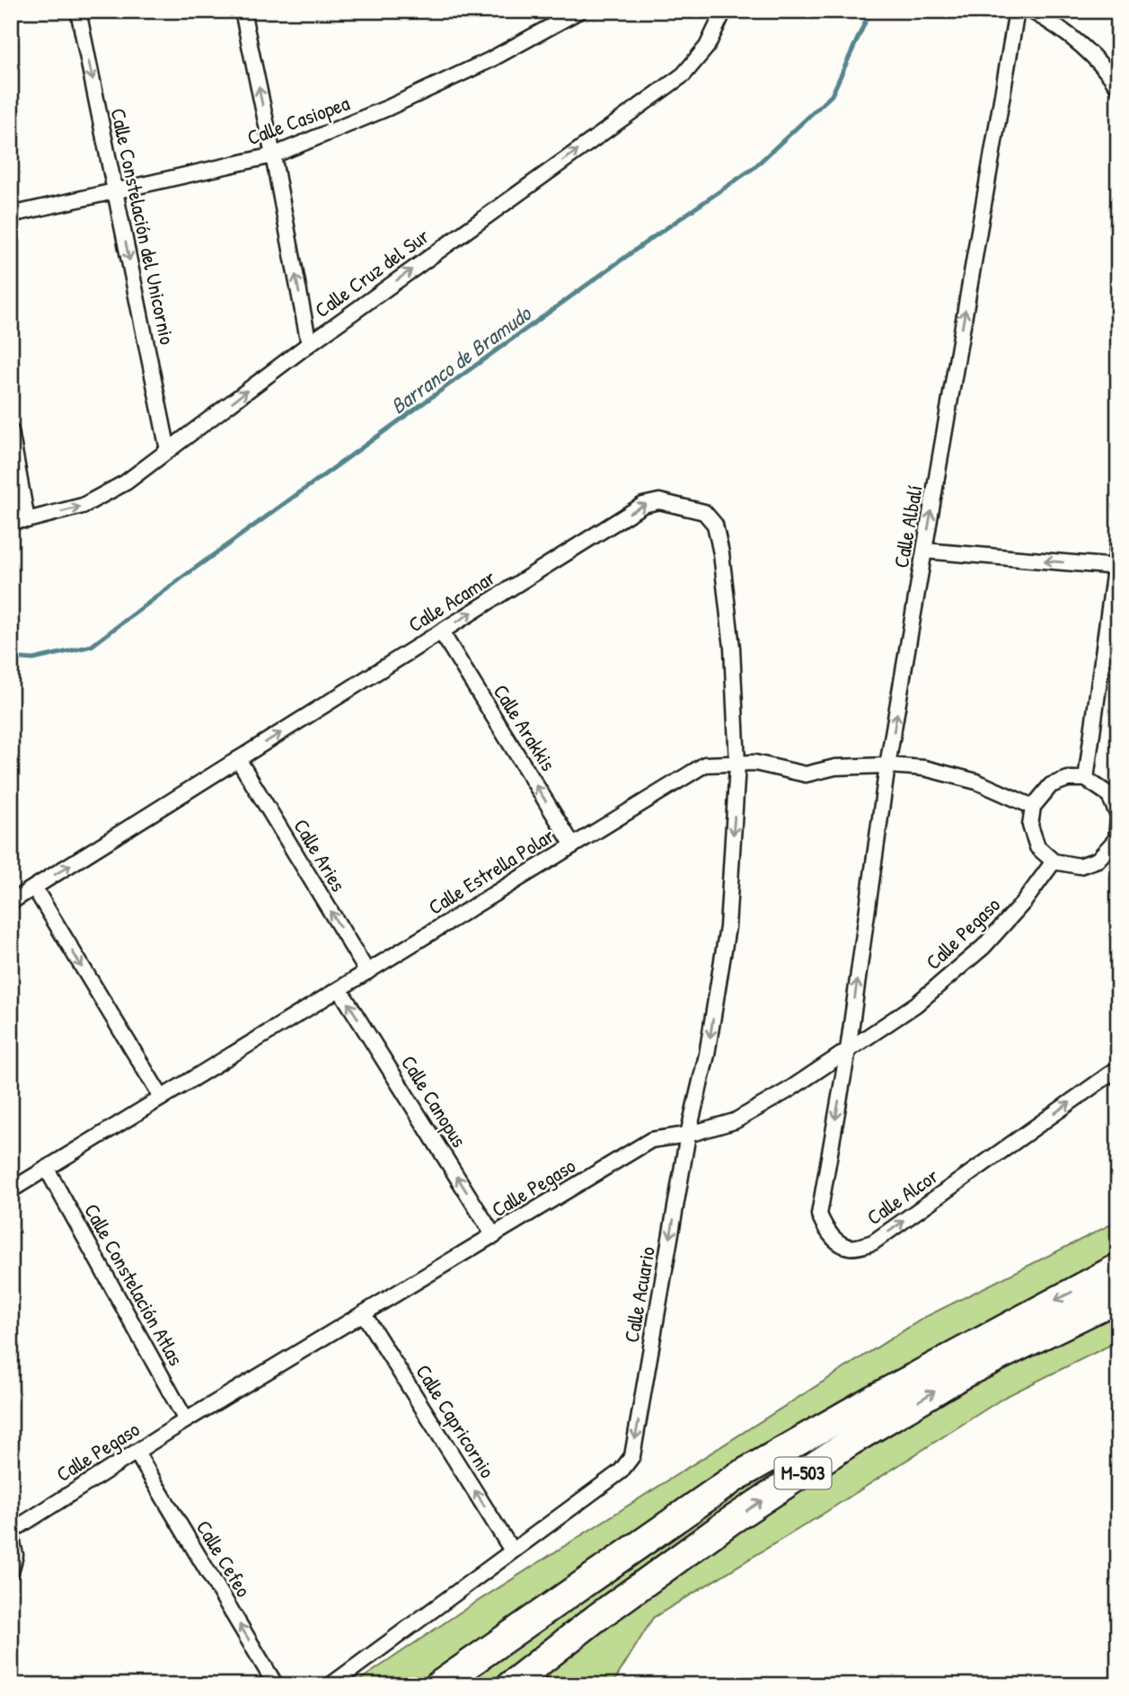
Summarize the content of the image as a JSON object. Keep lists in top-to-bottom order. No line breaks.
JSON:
{"streets":{"highway":["M-503"],"street":["Calle Casiopea","Calle Constelación del Unicornio","Calle Cruz del Sur","Calle Albalí","Calle Acamar","Calle Arakkis","Calle Aries","Calle Estrella Polar","Calle Pegaso","Calle Canopus","Calle Alcor","Calle Constelación Atlas","Calle Acuario","Calle Capricornio","Calle Cefeo"]},"crossings":[["Calle Casiopea","Calle Constelación del Unicornio"],["Calle Constelación del Unicornio","Calle Cruz del Sur"],["Calle Albalí","Calle Estrella Polar"],["Calle Albalí","Calle Pegaso"],["Calle Albalí","Calle Alcor"],["Calle Acamar","Calle Arakkis"],["Calle Acamar","Calle Aries"],["Calle Acamar","Calle Estrella Polar"],["Calle Acamar","Calle Acuario"],["Calle Arakkis","Calle Estrella Polar"],["Calle Aries","Calle Estrella Polar"],["Calle Estrella Polar","Calle Pegaso"],["Calle Estrella Polar","Calle Canopus"],["Calle Estrella Polar","Calle Constelación Atlas"],["Calle Estrella Polar","Calle Acuario"],["Calle Pegaso","Calle Canopus"],["Calle Pegaso","Calle Alcor"],["Calle Pegaso","Calle Constelación Atlas"],["Calle Pegaso","Calle Acuario"],["Calle Pegaso","Calle Capricornio"],["Calle Pegaso","Calle Cefeo"],["Calle Acuario","Calle Capricornio"]],"one_way":["Calle Constelación del Unicornio","Calle Cruz del Sur","Calle Albalí","Calle Arakkis","Calle Aries","Calle Canopus","Calle Acuario","Calle Capricornio","Calle Cefeo"],"water":["Barranco de Bramudo"]}
